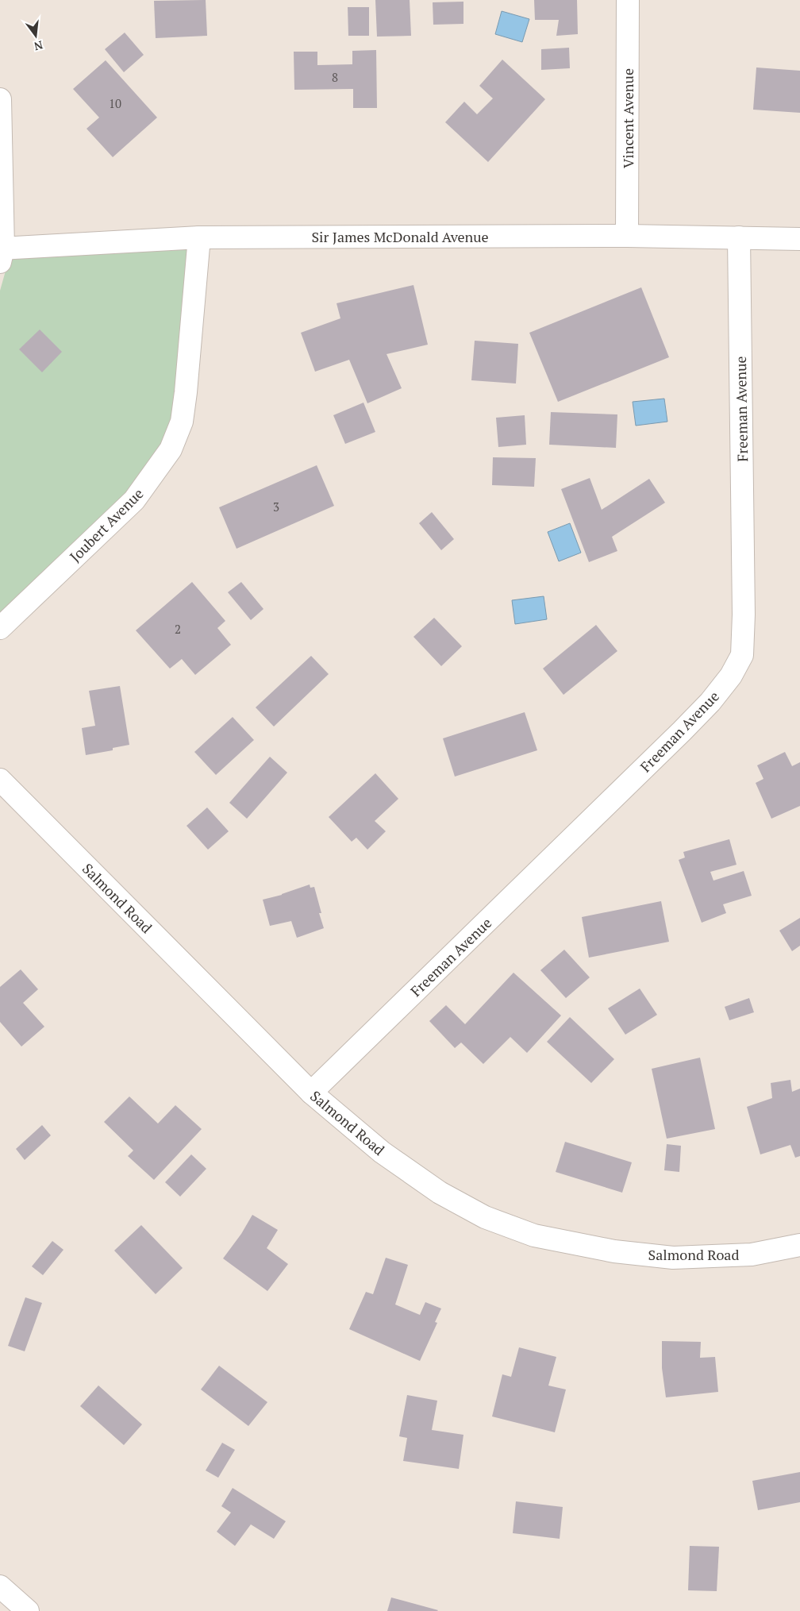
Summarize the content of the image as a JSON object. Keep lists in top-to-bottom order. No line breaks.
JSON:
{"streets":{"street":["Vincent Avenue","Sir James McDonald Avenue","Freeman Avenue","Joubert Avenue","Salmond Road"]},"crossings":[["Vincent Avenue","Sir James McDonald Avenue"],["Sir James McDonald Avenue","Freeman Avenue"],["Sir James McDonald Avenue","Joubert Avenue"],["Freeman Avenue","Salmond Road"]],"house_numbers":["8","10","3","2"],"north":"bottom"}
